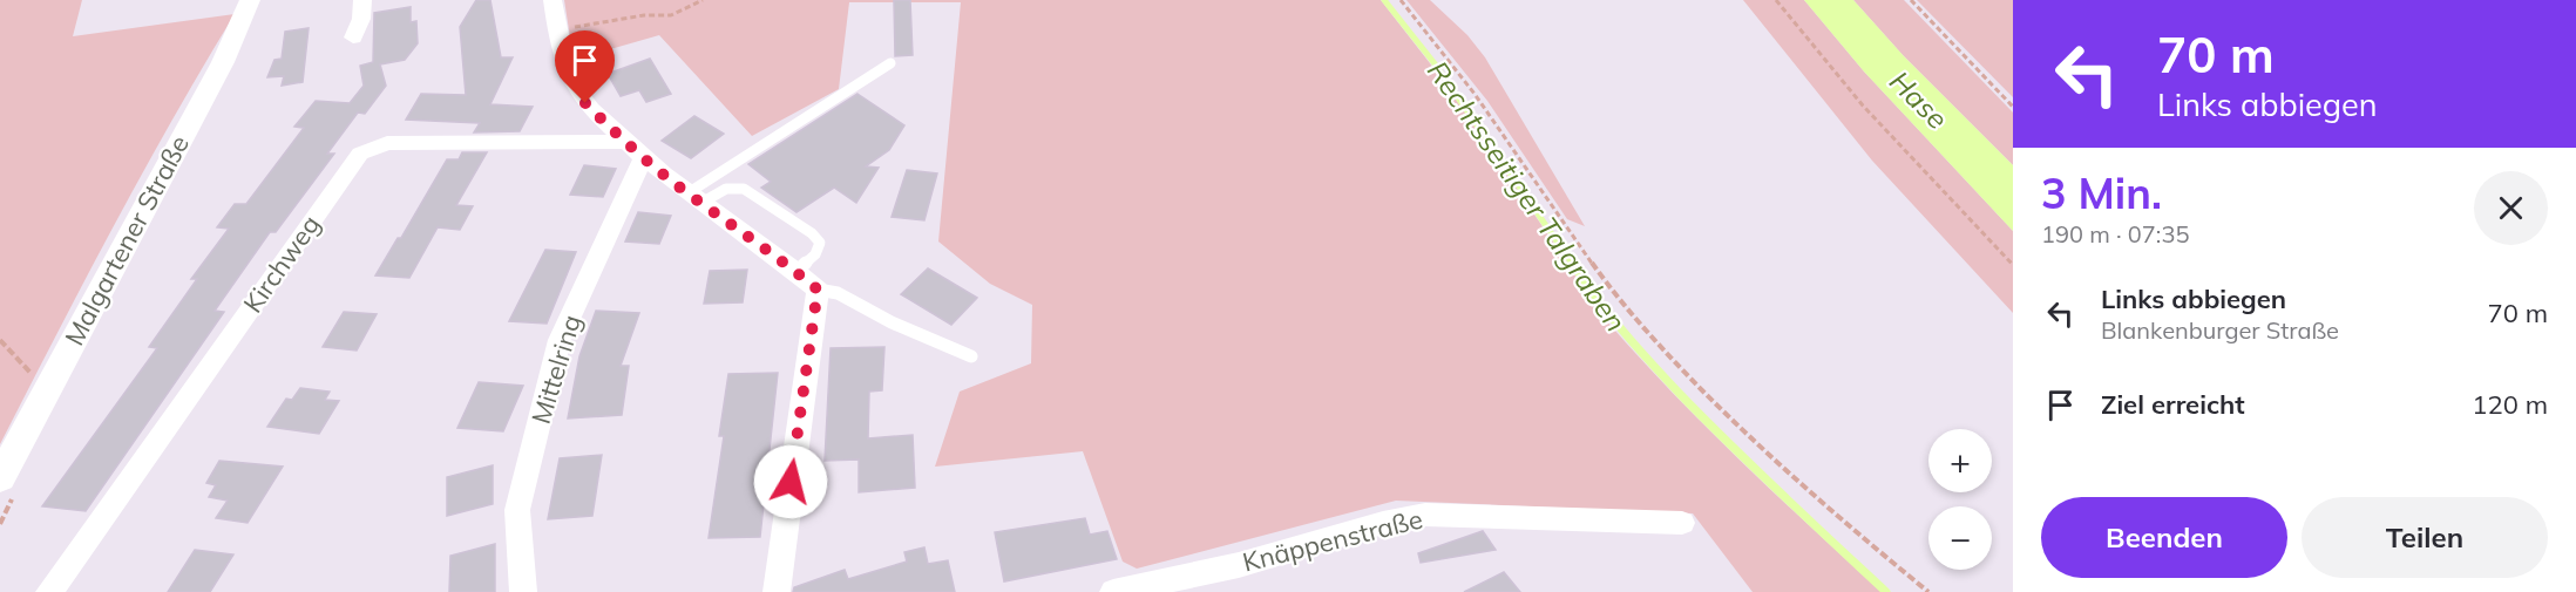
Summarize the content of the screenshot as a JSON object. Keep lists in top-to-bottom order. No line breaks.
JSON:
{"streets":{"street":["Malgartener Straße","Kirchweg","Mittelring","Knäppenstraße"]},"water":["Hase","Rechtsseitiger Talgraben"],"page":{"turn":["70 m","Links abbiegen"],"heading":["3 Min.","190 m · 07:35"],"list":[{"name":"Links abbiegen","note":"Blankenburger Straße","value":"70 m"},{"name":"Ziel erreicht","value":"120 m"}],"map_buttons":["+","−"],"buttons":["Beenden","Teilen"]}}
